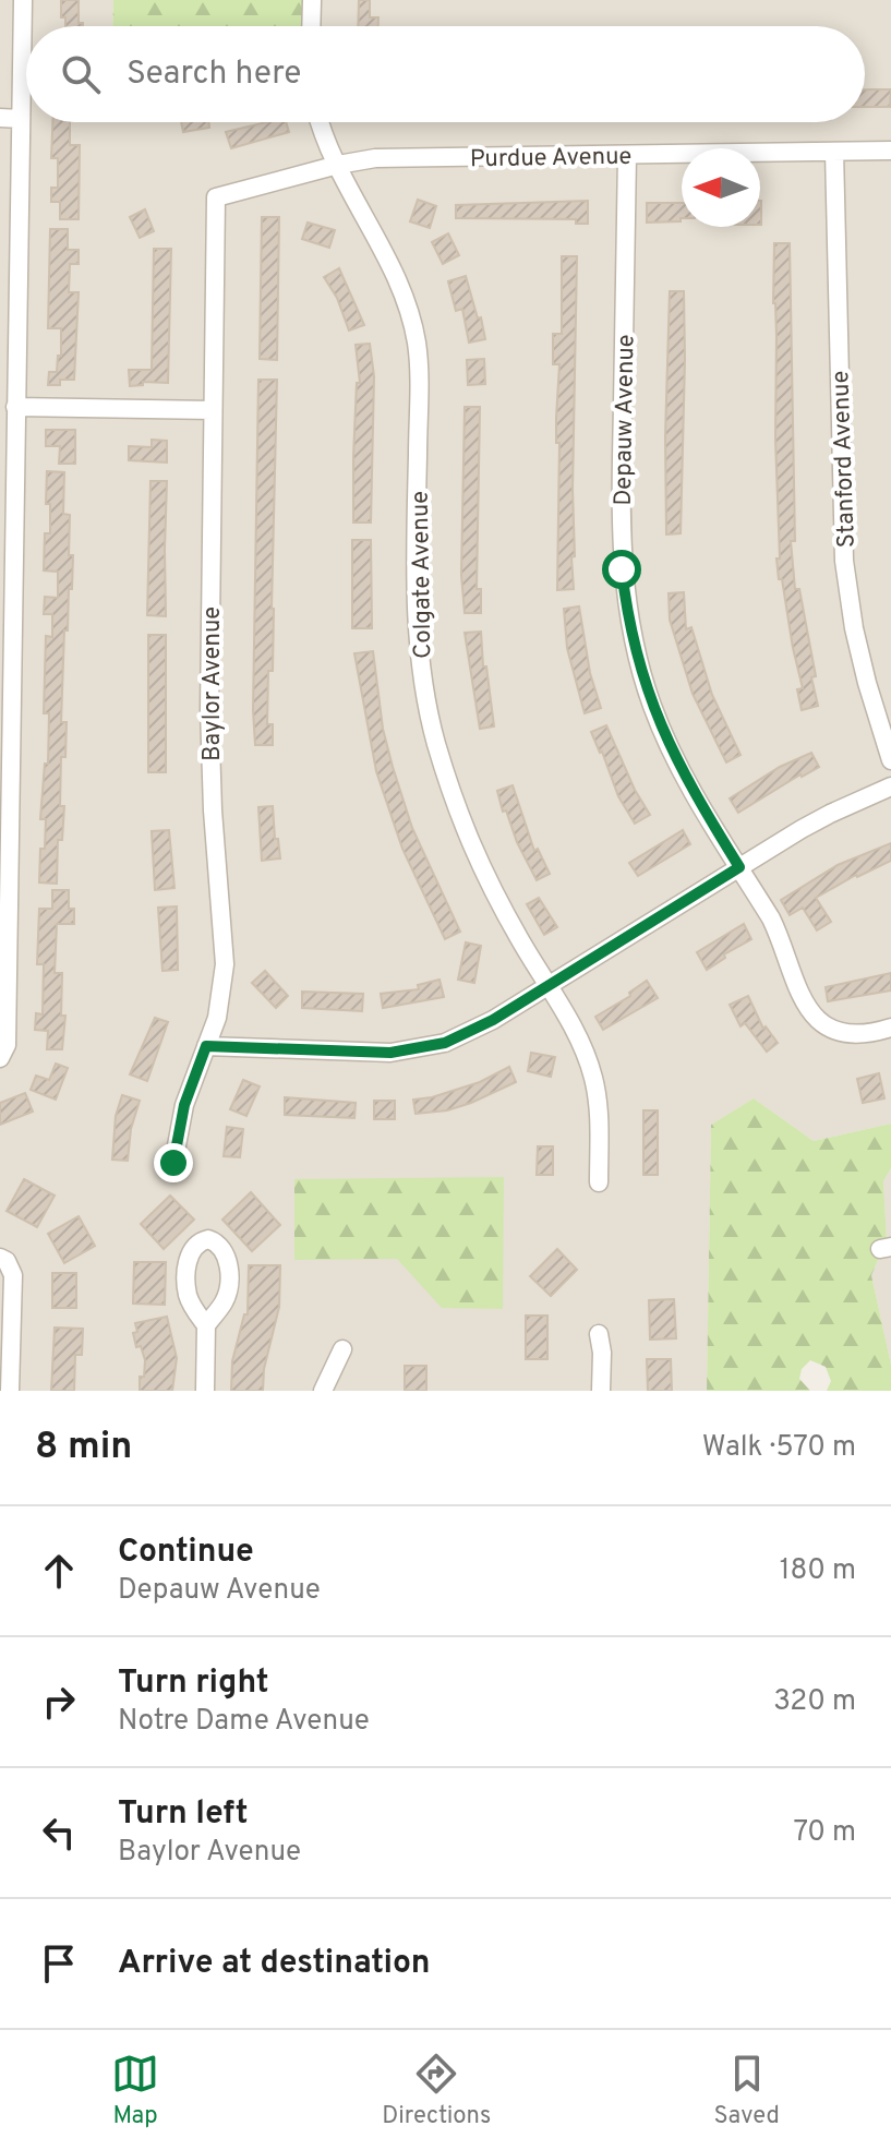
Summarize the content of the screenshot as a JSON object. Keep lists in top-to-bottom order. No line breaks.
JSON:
{"streets":{"street":["Purdue Avenue","Depauw Avenue","Stanford Avenue","Colgate Avenue","Baylor Avenue"]},"crossings":[["Purdue Avenue","Depauw Avenue"],["Purdue Avenue","Stanford Avenue"],["Purdue Avenue","Colgate Avenue"],["Purdue Avenue","Baylor Avenue"]],"north":"left","page":{"search":"Search here","heading":["8 min","Walk · 570 m"],"list":[["Continue","Depauw Avenue","180 m"],["Turn right","Notre Dame Avenue","320 m"],["Turn left","Baylor Avenue","70 m"],"Arrive at destination"],"nav":["Map","Directions","Saved"]}}
